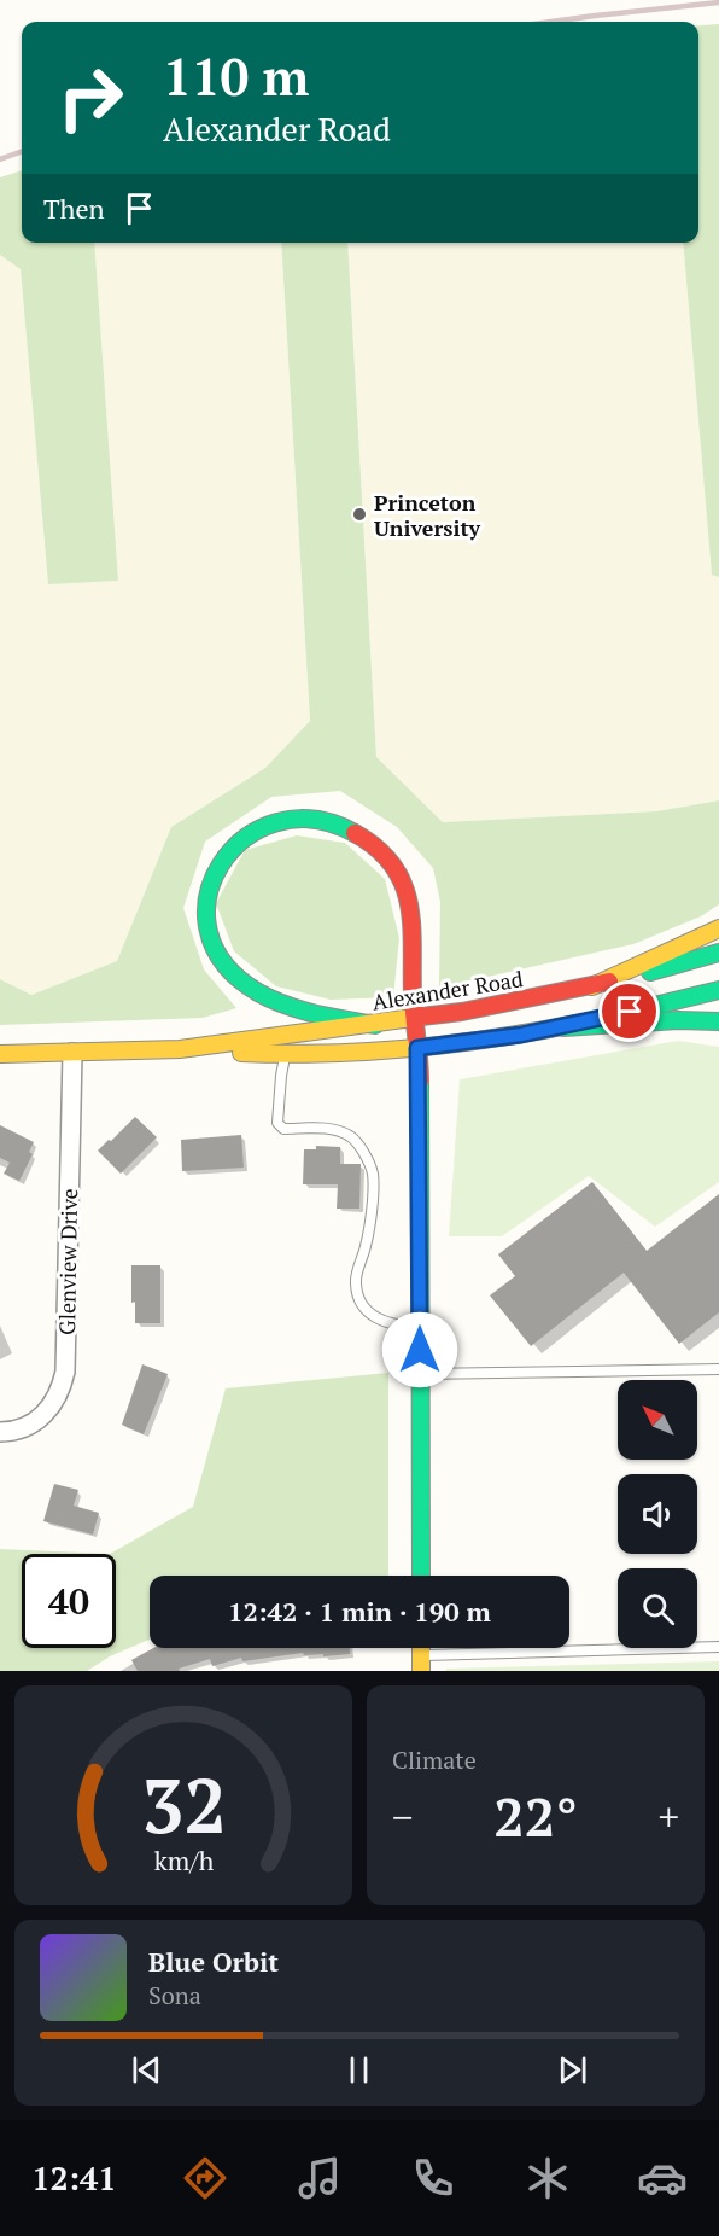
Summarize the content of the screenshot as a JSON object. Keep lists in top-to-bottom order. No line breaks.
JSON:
{"streets":{"main road":["Alexander Road"],"street":["Glenview Drive"]},"crossings":[["Alexander Road","Glenview Drive"]],"places":["Princeton University"],"north":"top left","page":{"turn":["110 m","Alexander Road"],"then":"Then","limit":"40","trip":"12:42 · 1 min · 190 m","tile":"Climate","heat":["−","22°","+"],"song":["Blue Orbit","Sona"],"tabs":"12:41","gauge":["32","km/h"]}}
